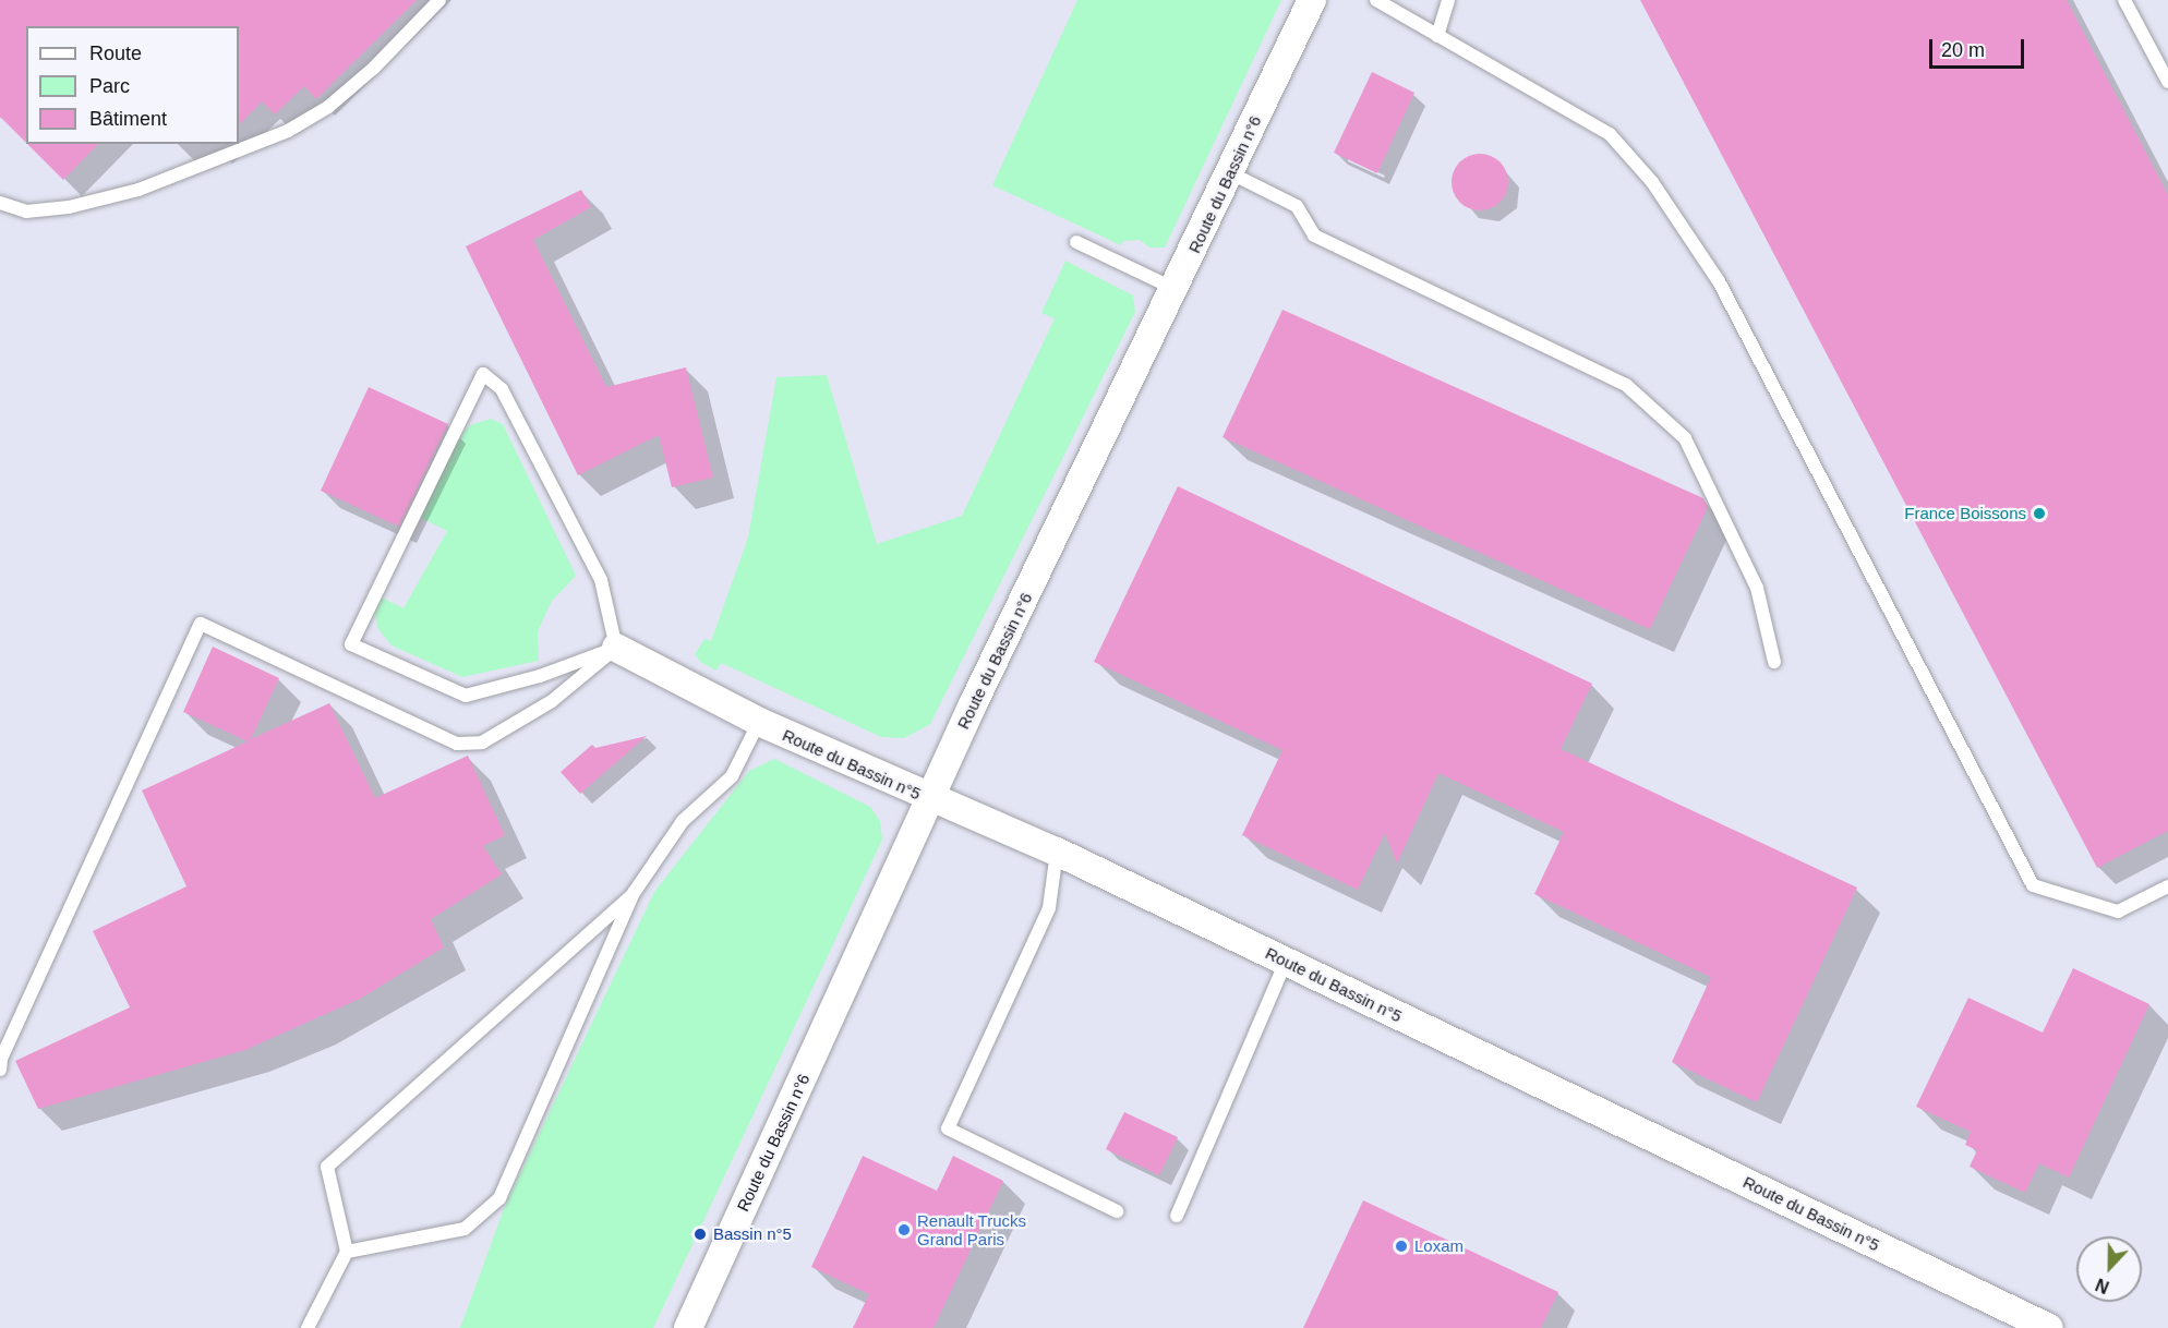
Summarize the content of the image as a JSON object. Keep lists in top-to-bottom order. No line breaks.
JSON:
{"streets":{"street":["Route du Bassin n°6","Route du Bassin n°5"]},"crossings":[["Route du Bassin n°6","Route du Bassin n°5"]],"places":["France Boissons","Renault Trucks Grand Paris","Bassin n°5","Loxam"],"legend":["Route","Parc","Bâtiment"],"scale_bar":"20 m","north":"bottom"}
